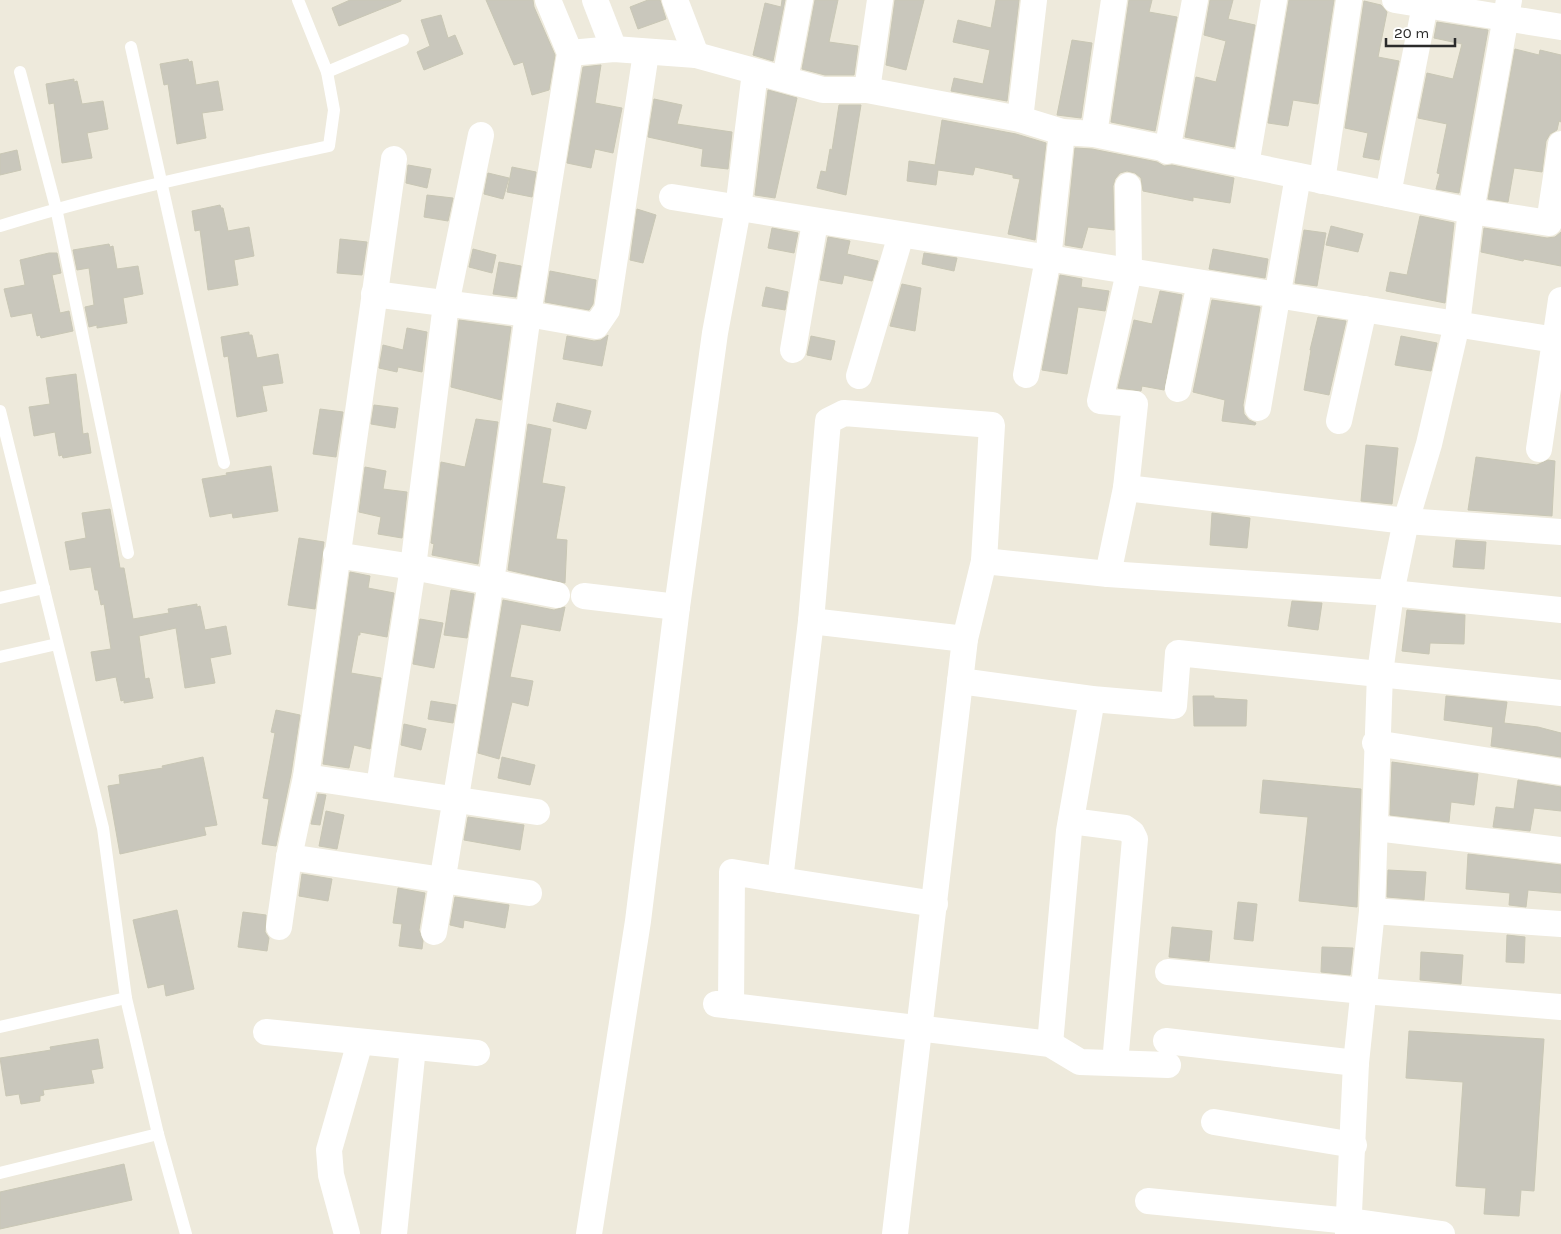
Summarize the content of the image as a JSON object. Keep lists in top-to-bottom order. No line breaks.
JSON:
{"scale_bar":"20 m"}
